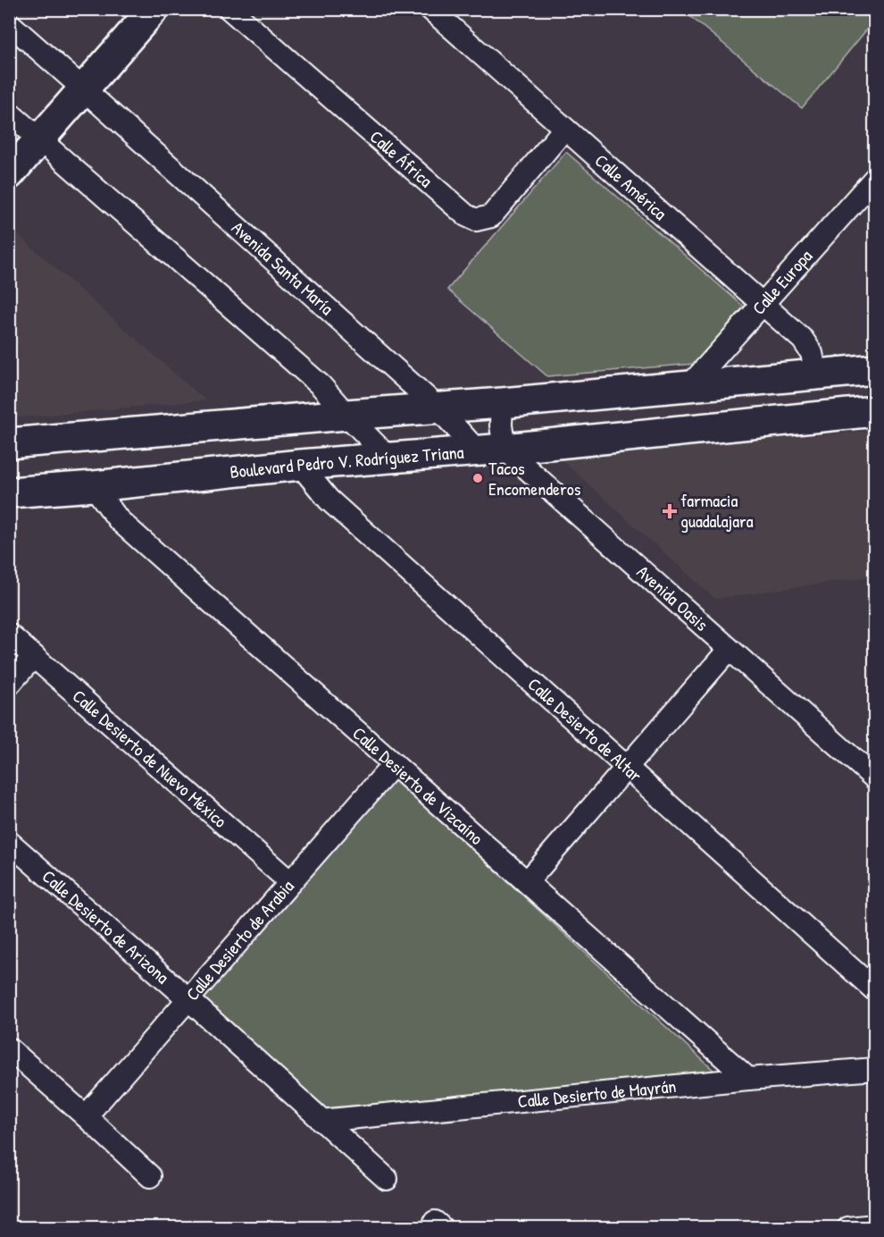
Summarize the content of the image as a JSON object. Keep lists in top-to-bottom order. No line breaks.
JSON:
{"streets":{"main road":["Boulevard Pedro V. Rodríguez Triana"],"street":["Calle África","Calle América","Avenida Santa María","Calle Europa","Avenida Oasis","Calle Desierto de Altar","Calle Desierto de Nuevo México","Calle Desierto de Vizcaíno","Calle Desierto de Arizona","Calle Desierto de Arabia","Calle Desierto de Mayrán"]},"crossings":[["Calle África","Calle América"],["Calle América","Calle Europa"],["Avenida Santa María","Boulevard Pedro V. Rodríguez Triana"],["Avenida Santa María","Avenida Oasis"],["Boulevard Pedro V. Rodríguez Triana","Avenida Oasis"],["Boulevard Pedro V. Rodríguez Triana","Calle Desierto de Altar"],["Boulevard Pedro V. Rodríguez Triana","Calle Desierto de Vizcaíno"],["Calle Desierto de Nuevo México","Calle Desierto de Arabia"],["Calle Desierto de Vizcaíno","Calle Desierto de Arabia"],["Calle Desierto de Vizcaíno","Calle Desierto de Mayrán"],["Calle Desierto de Arizona","Calle Desierto de Arabia"],["Calle Desierto de Arizona","Calle Desierto de Mayrán"]],"places":{"other":["Tacos Encomenderos"],"health":["farmacia guadalajara"]}}
